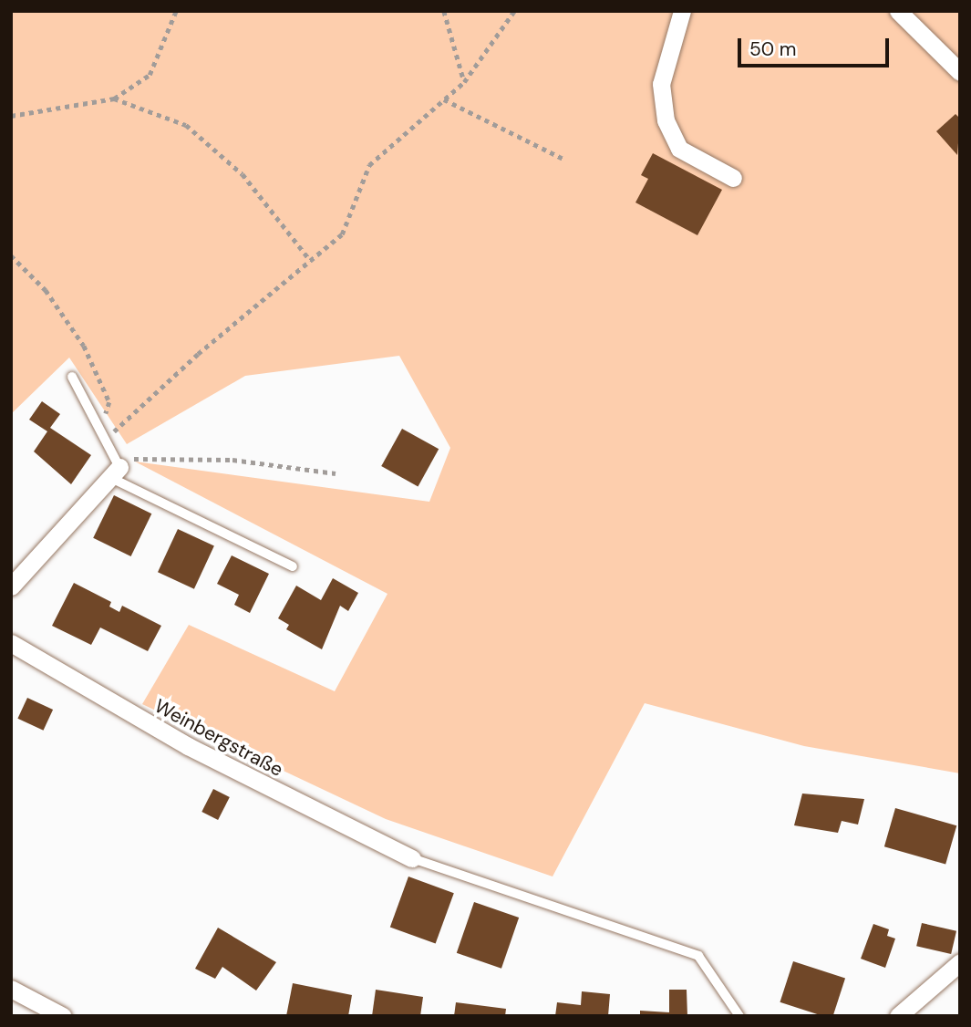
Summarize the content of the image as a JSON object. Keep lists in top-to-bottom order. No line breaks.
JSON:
{"streets":{"street":["Weinbergstraße"]},"scale_bar":"50 m"}
